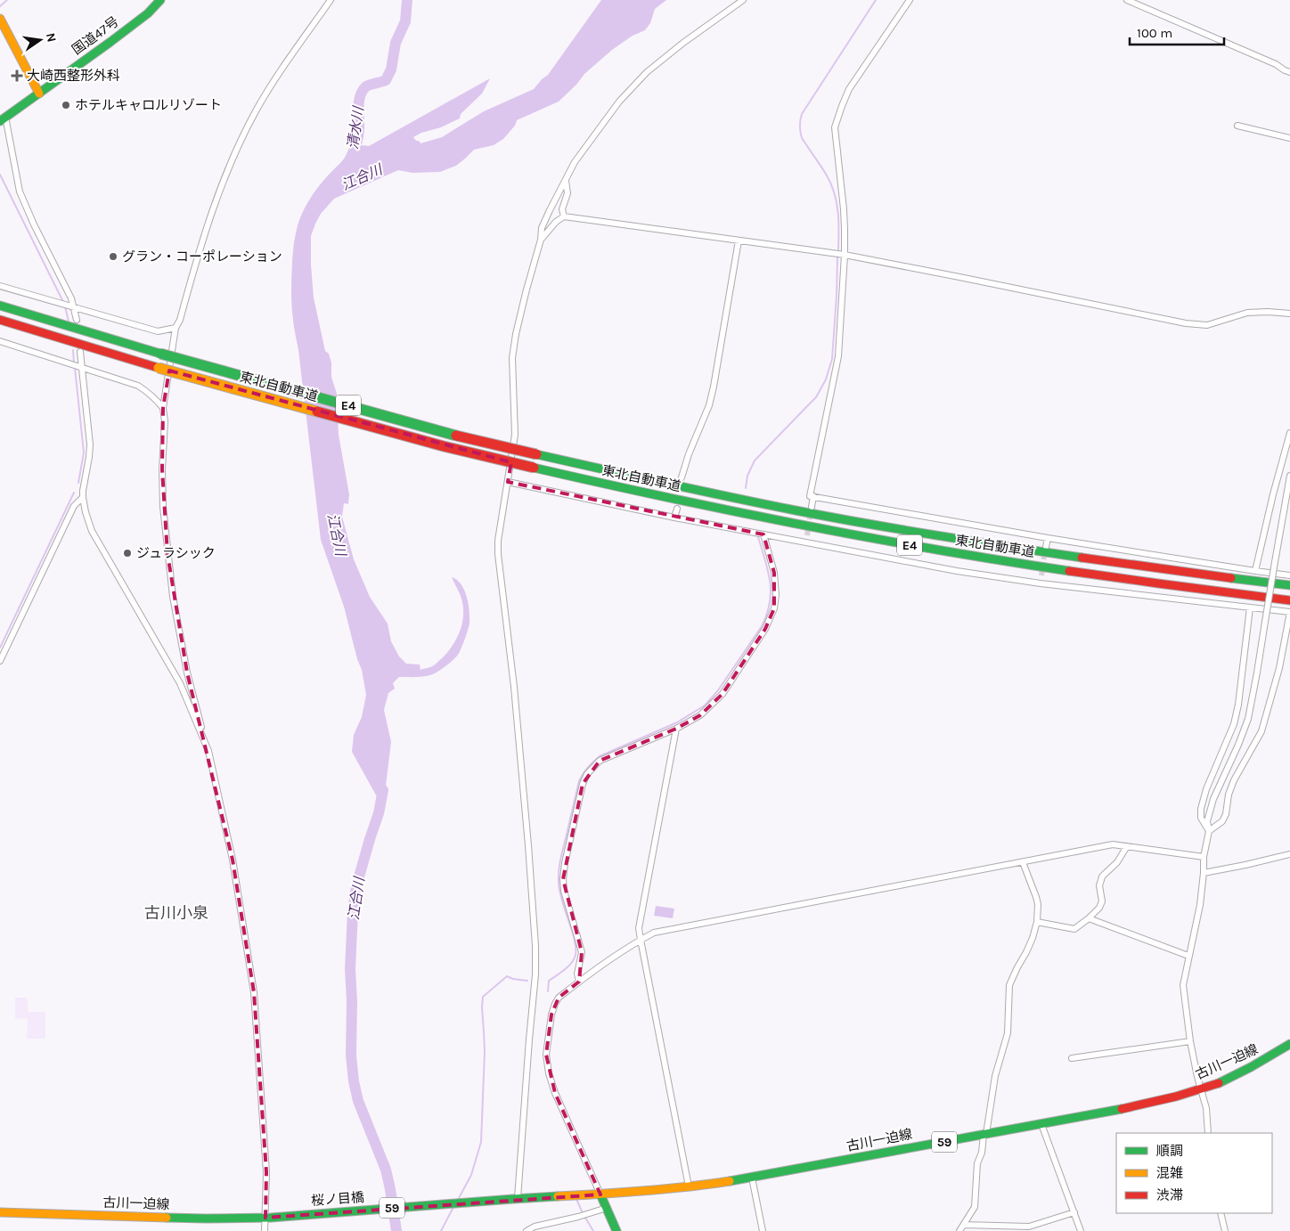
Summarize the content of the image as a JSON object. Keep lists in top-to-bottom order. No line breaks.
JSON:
{"streets":{"main road":["国道47号","東北自動車道","E4","古川一迫線","59","桜ノ目橋"]},"crossings":[["古川一迫線","桜ノ目橋"]],"districts":["古川小泉"],"water":["清水川","江合川"],"places":{"health":["大崎西整形外科"],"other":["ホテルキャロルリゾート","グラン・コーポレーション","ジュラシック"]},"legend":["順調","混雑","渋滞"],"scale_bar":"100 m","north":"right"}
